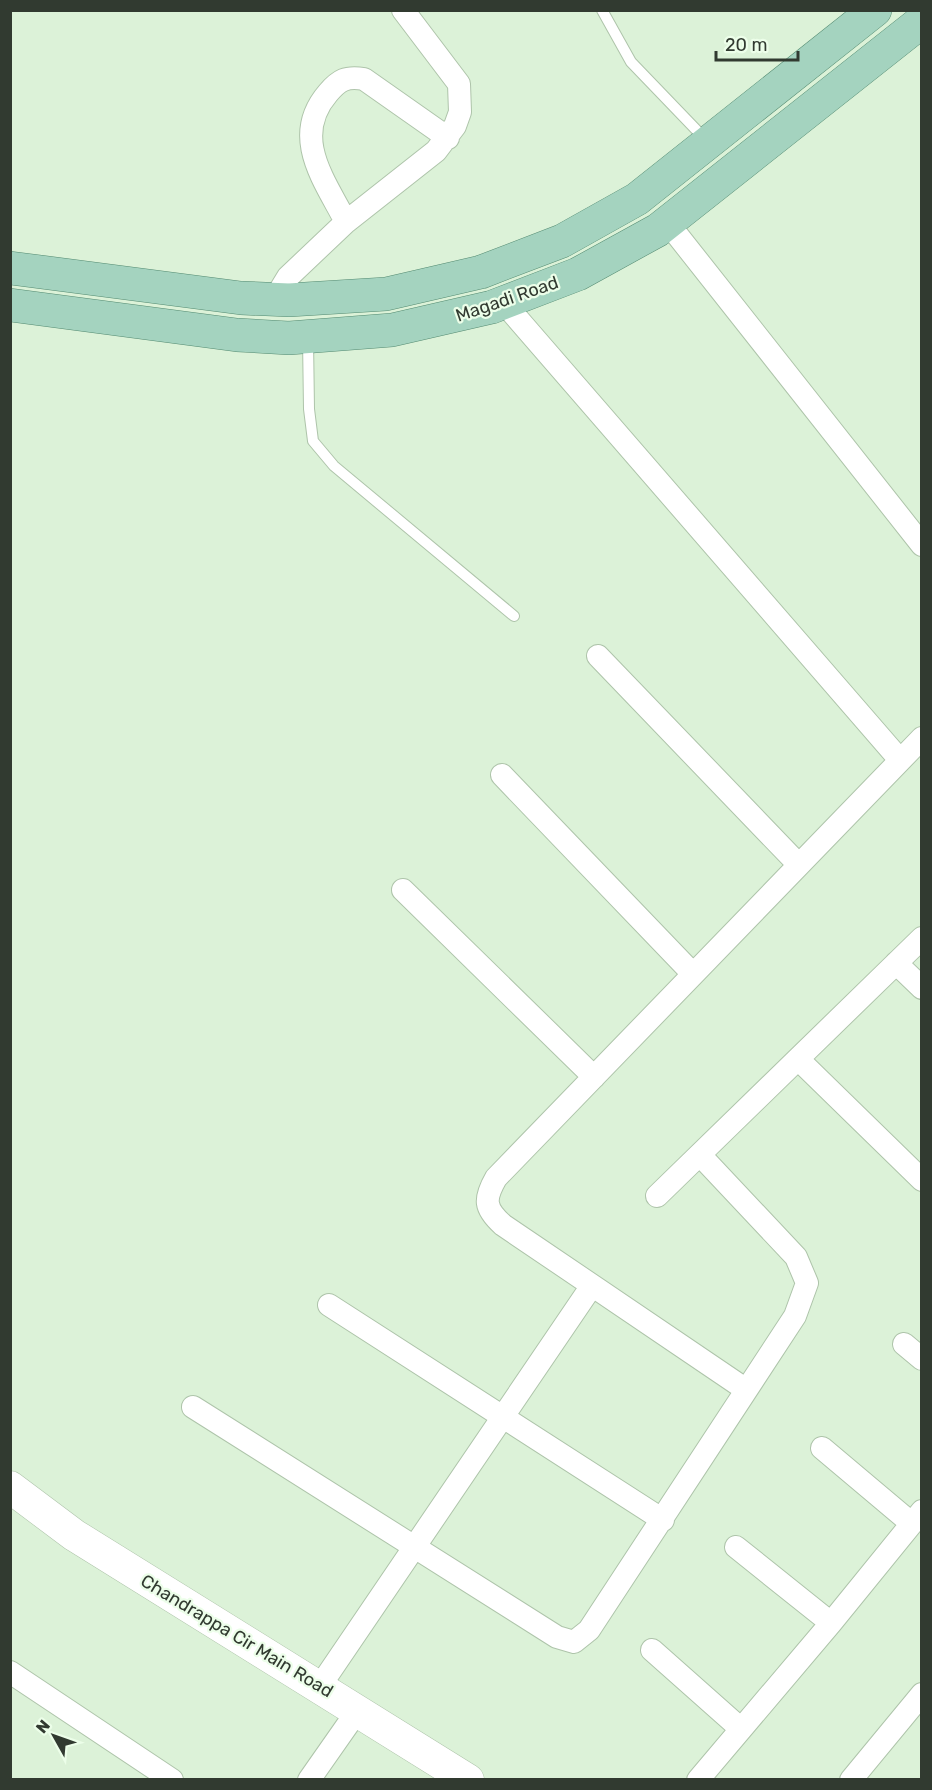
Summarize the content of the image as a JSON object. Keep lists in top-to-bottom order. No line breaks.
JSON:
{"streets":{"main road":["Magadi Road","Chandrappa Cir Main Road"]},"scale_bar":"20 m","north":"top left"}
